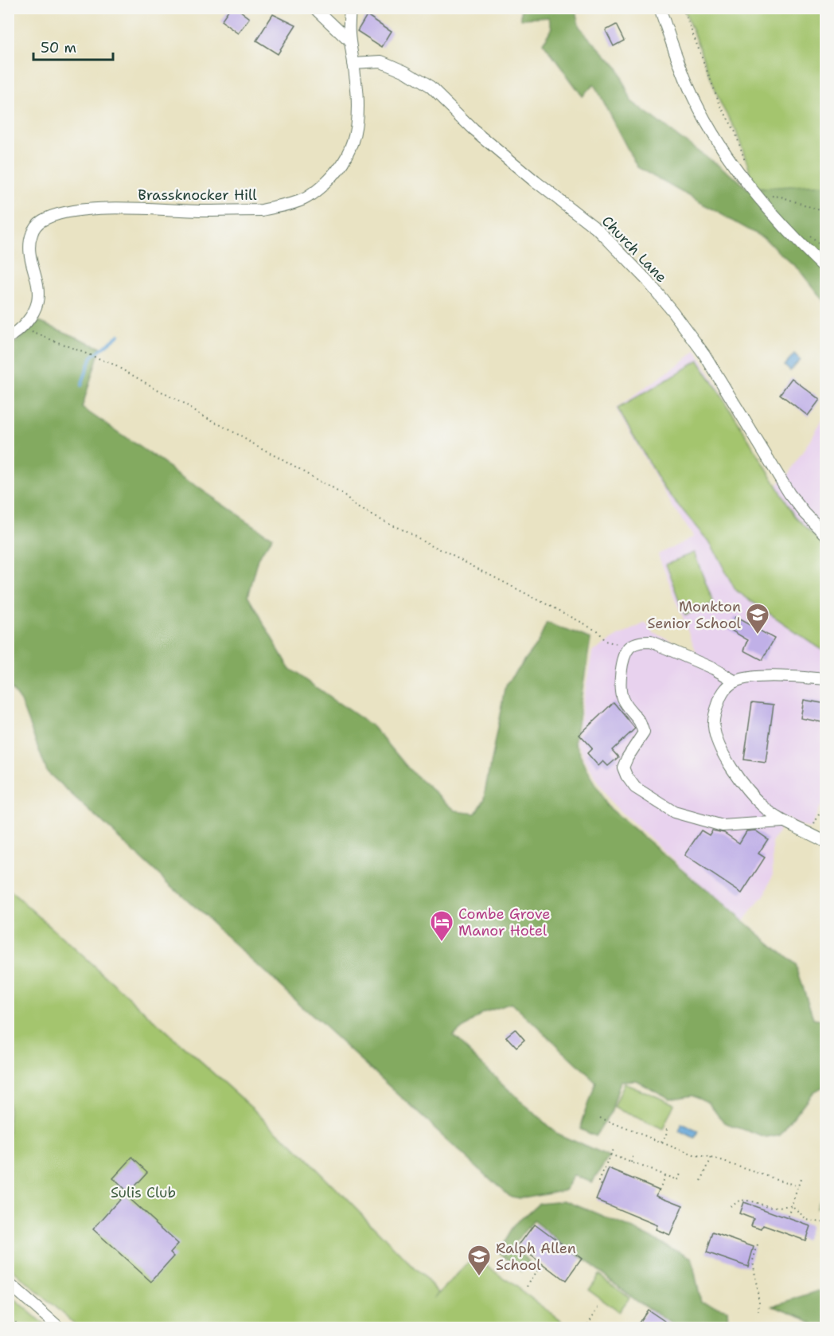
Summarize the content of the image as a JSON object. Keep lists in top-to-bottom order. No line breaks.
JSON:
{"streets":{"street":["Brassknocker Hill","Church Lane"]},"crossings":[["Brassknocker Hill","Church Lane"]],"parks":["Sulis Club"],"places":{"school or university":["Monkton Senior School","Ralph Allen School"],"hotel":["Combe Grove Manor Hotel"]},"scale_bar":"50 m"}
